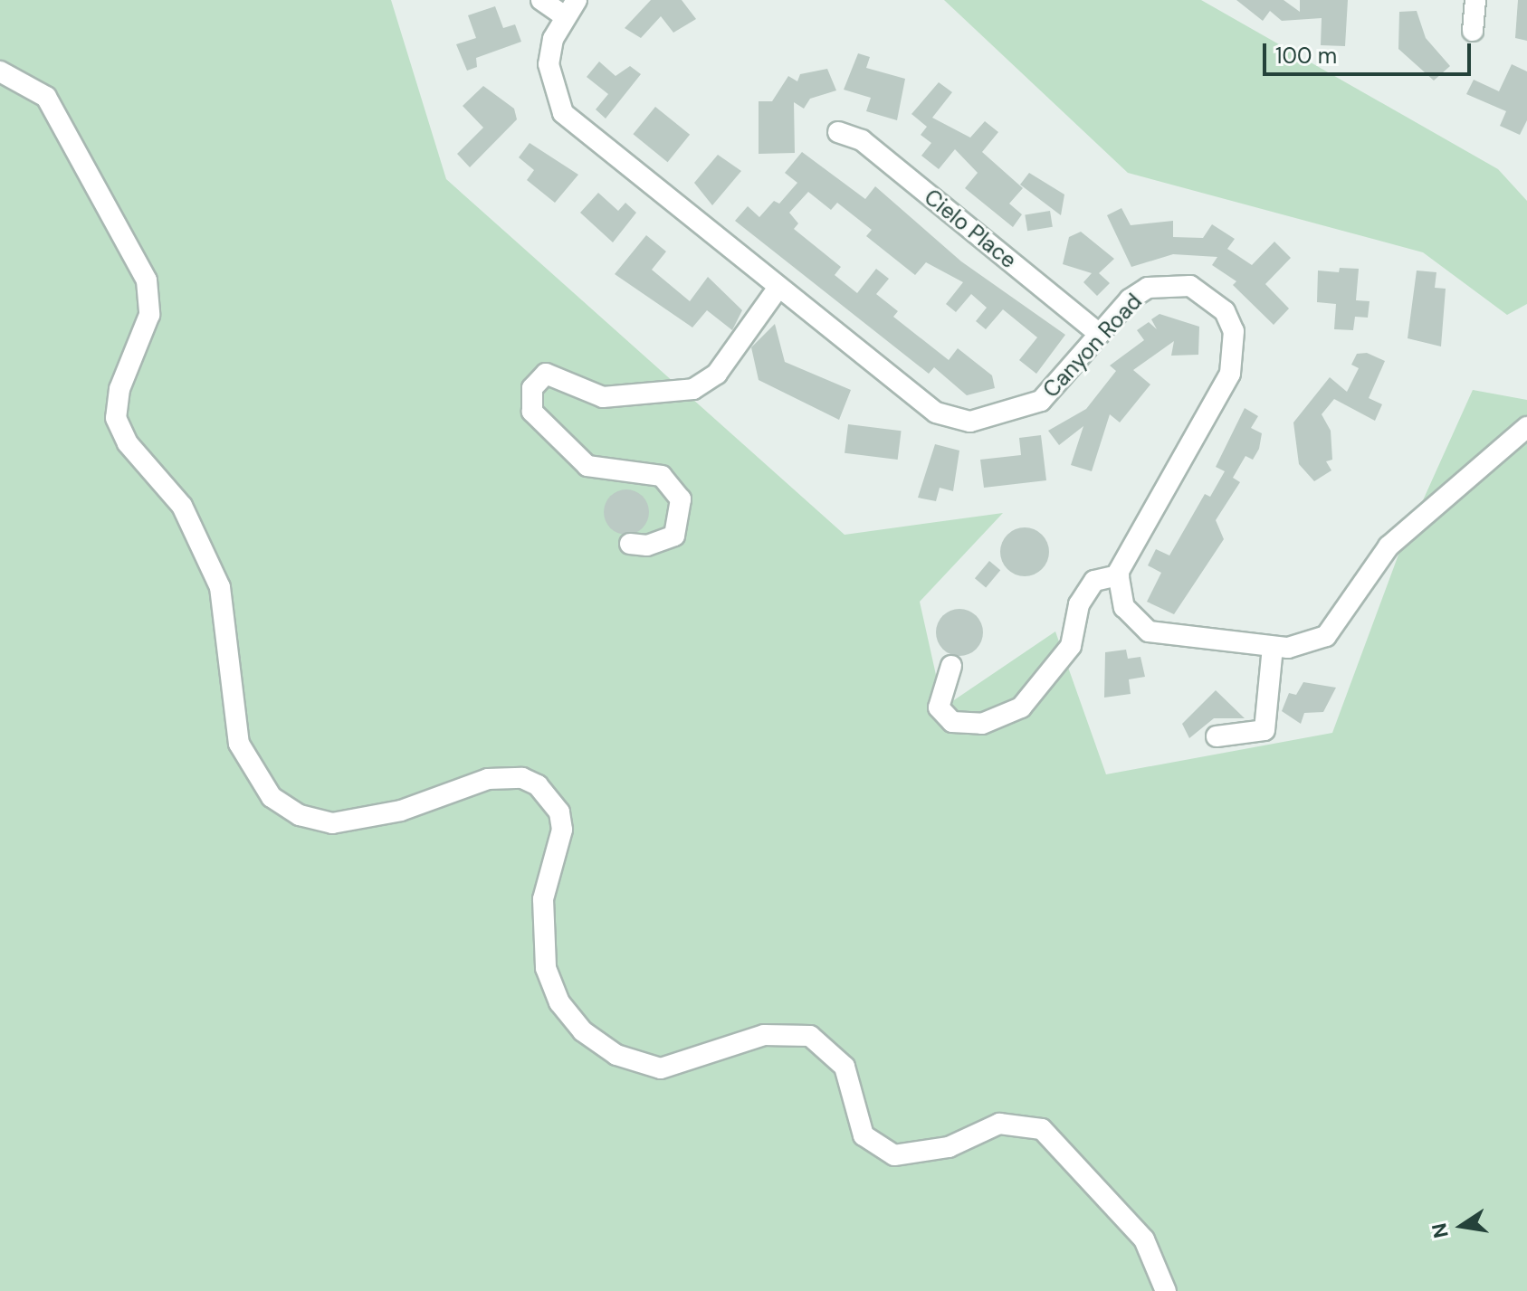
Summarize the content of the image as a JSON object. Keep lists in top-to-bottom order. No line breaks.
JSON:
{"streets":{"street":["Cielo Place","Canyon Road"]},"crossings":[["Cielo Place","Canyon Road"]],"scale_bar":"100 m","north":"left"}
